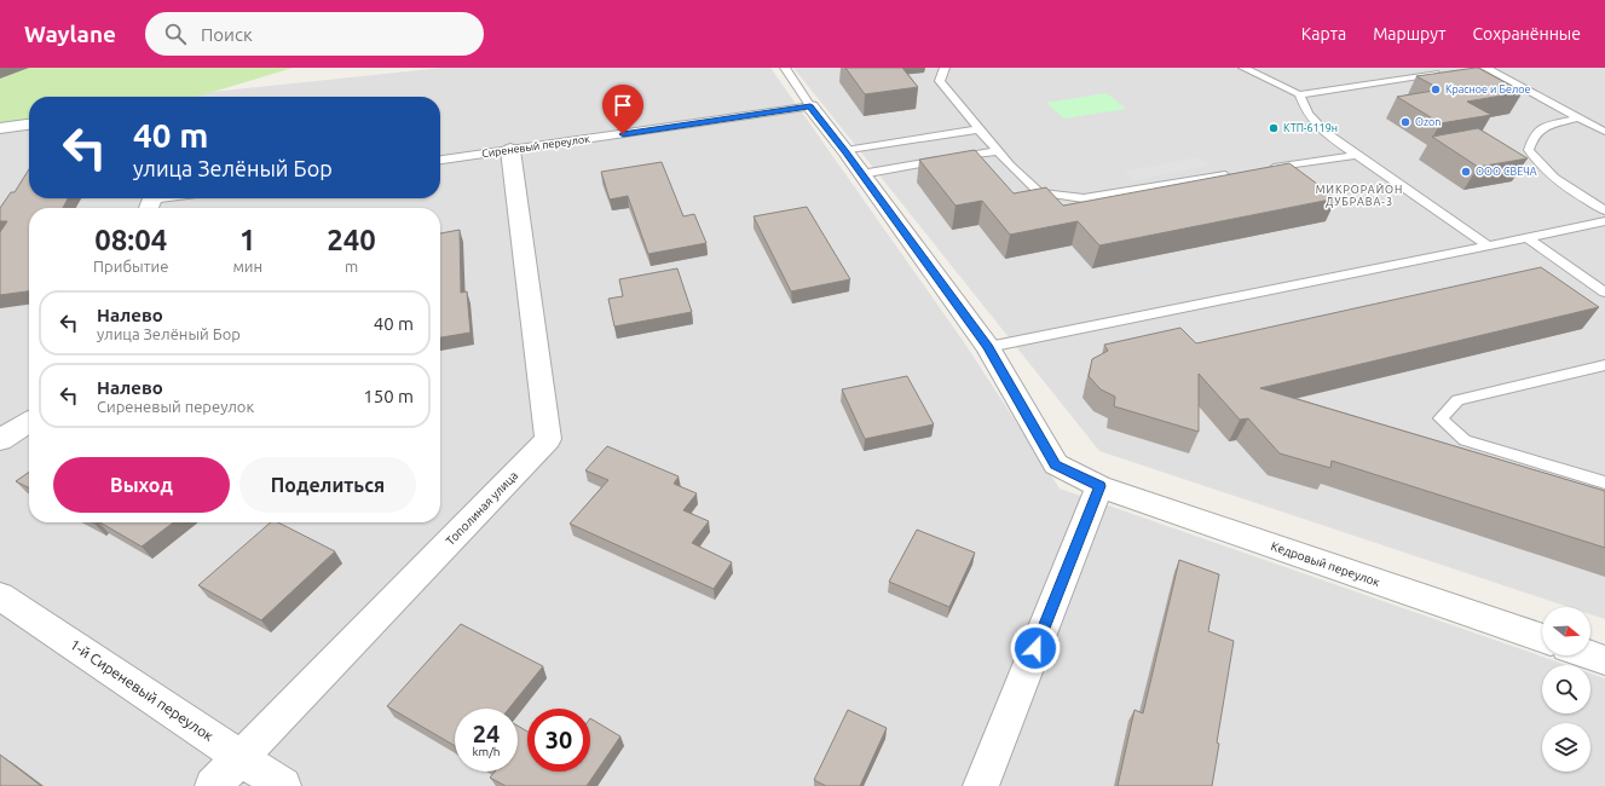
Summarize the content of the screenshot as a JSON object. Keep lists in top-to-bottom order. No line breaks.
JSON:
{"streets":{"street":["Тополиная улица","Кедровый переулок","1-й Сиреневый переулок"],"lane":["Сиреневый переулок"]},"crossings":[["Сиреневый переулок","Тополиная улица"],["Сиреневый переулок","Кедровый переулок"],["Тополиная улица","1-й Сиреневый переулок"]],"districts":["МИКРОРАЙОН ДУБРАВА-3"],"places":["Красное и Белое","Ozon","КТП-6119н","ООО СВЕЧА"],"north":"right","page":{"header":"Waylane","search":"Поиск","nav":["Карта","Маршрут","Сохранённые"],"turn":["40 m","улица Зелёный Бор"],"eta":["08:04","Прибытие","1","мин","240","m"],"list":[{"name":"Налево","note":"улица Зелёный Бор","value":"40 m"},{"name":"Налево","note":"Сиреневый переулок","value":"150 m"}],"buttons":["Выход","Поделиться"],"speed":"24 km/h","limit":"30"}}
